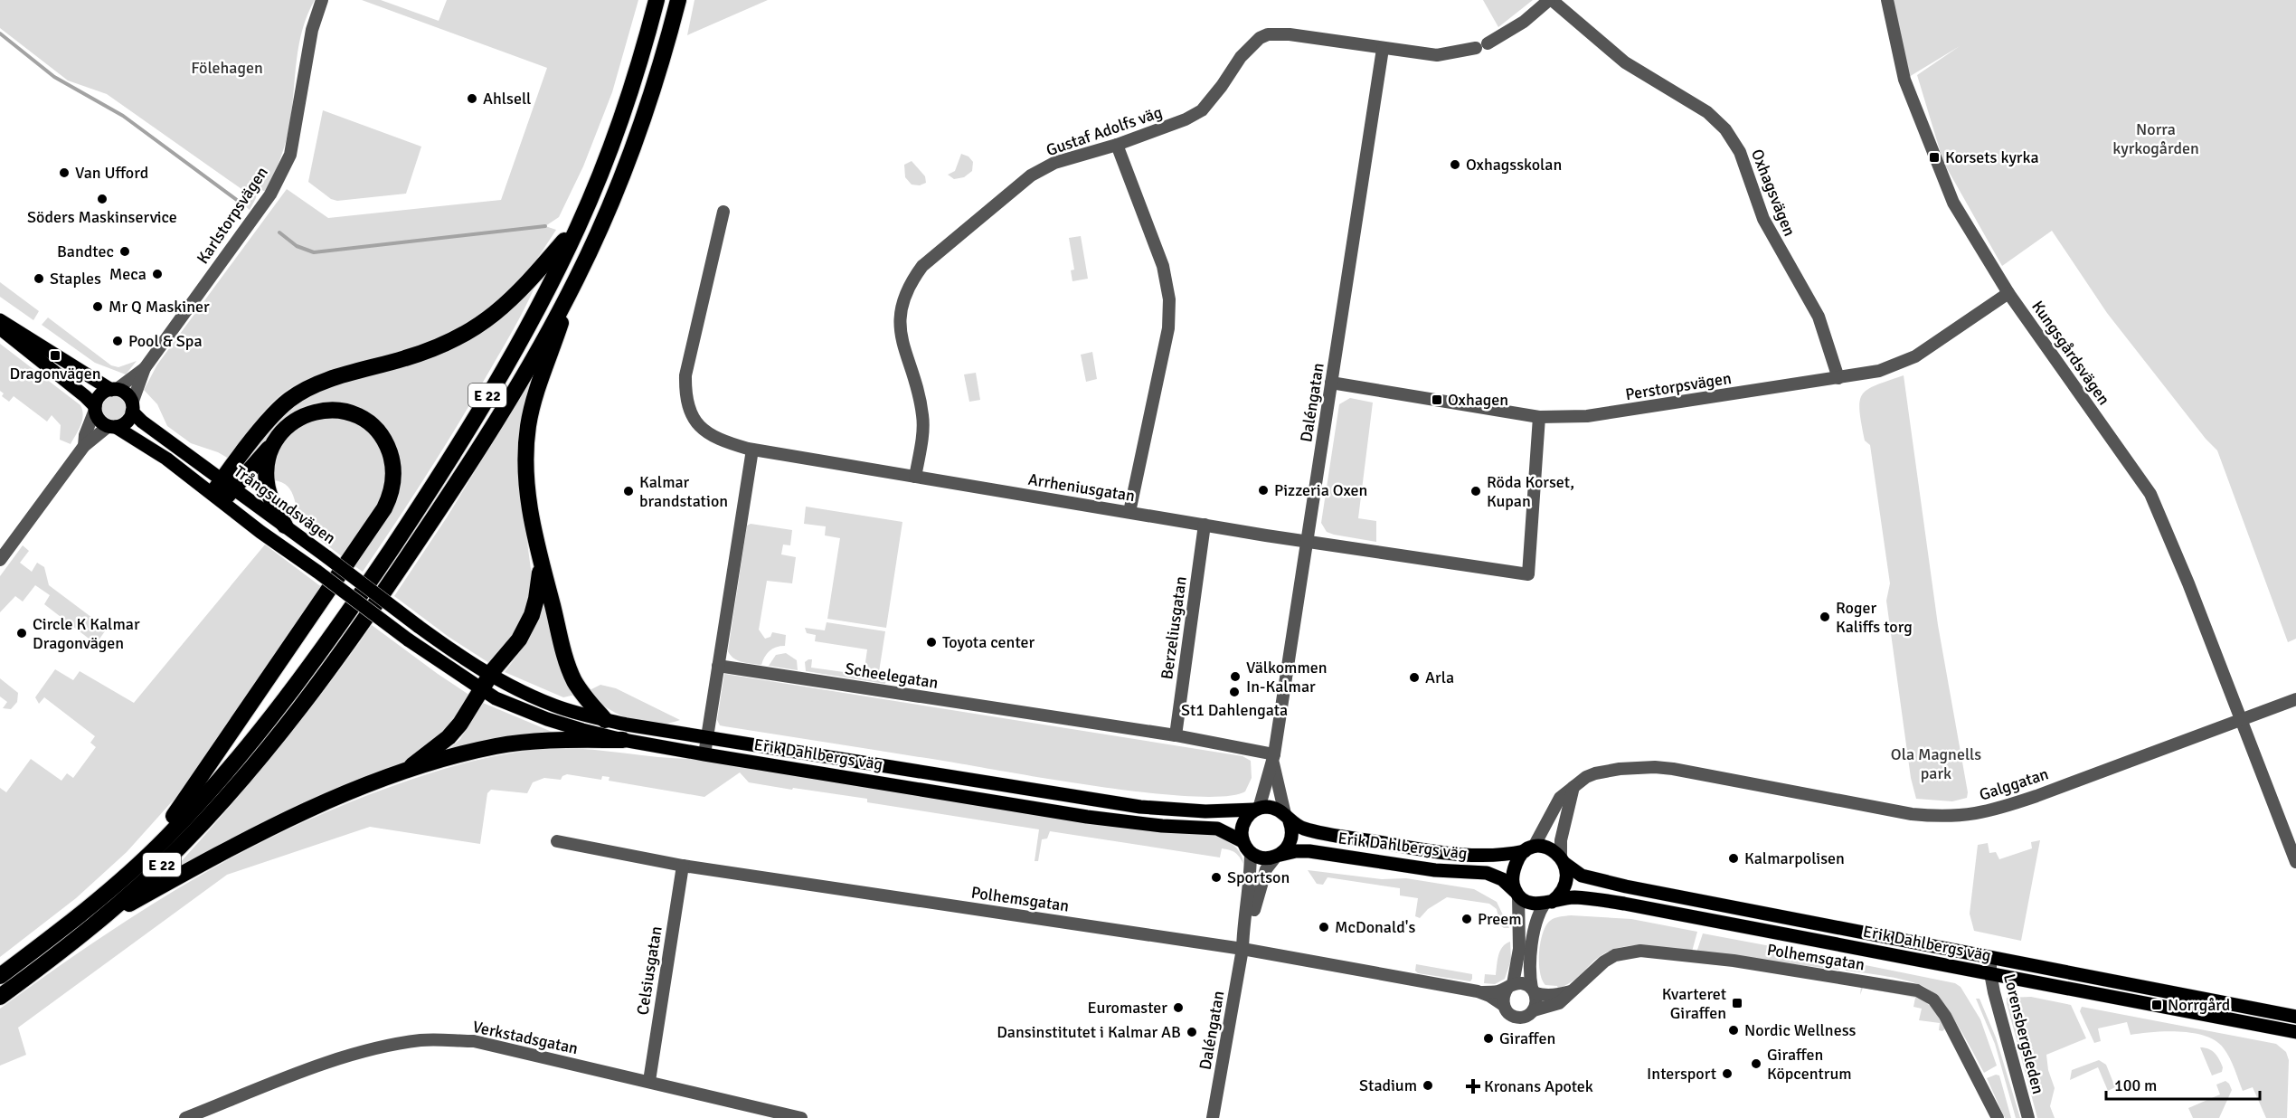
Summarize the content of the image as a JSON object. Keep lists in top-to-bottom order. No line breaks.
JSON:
{"streets":{"highway":["E 22"],"main road":["Trångsundsvägen","Erik Dahlbergs väg"],"street":["Gustaf Adolfs väg","Oxhagsvägen","Karlstorpsvägen","Kungsgårdsvägen","Perstorpsvägen","Daléngatan","Arrheniusgatan","Berzeliusgatan","Scheelegatan","Galggatan","Polhemsgatan","Celsiusgatan","Lorensbergsleden","Verkstadsgatan"]},"crossings":[["Gustaf Adolfs väg","Oxhagsvägen"],["Gustaf Adolfs väg","Daléngatan"],["Gustaf Adolfs väg","Arrheniusgatan"],["Oxhagsvägen","Perstorpsvägen"],["Karlstorpsvägen","Trångsundsvägen"],["Kungsgårdsvägen","Perstorpsvägen"],["Kungsgårdsvägen","Galggatan"],["Perstorpsvägen","Daléngatan"],["Perstorpsvägen","Arrheniusgatan"],["Daléngatan","Arrheniusgatan"],["Daléngatan","Scheelegatan"],["Daléngatan","Erik Dahlbergs väg"],["Daléngatan","Polhemsgatan"],["Arrheniusgatan","Berzeliusgatan"],["Trångsundsvägen","Erik Dahlbergs väg"],["Berzeliusgatan","Scheelegatan"],["Erik Dahlbergs väg","Galggatan"],["Erik Dahlbergs väg","Lorensbergsleden"],["Polhemsgatan","Celsiusgatan"],["Celsiusgatan","Verkstadsgatan"]],"parks":["Fölehagen","Norra kyrkogården","Ola Magnells park"],"places":{"other":["Ahlsell","Oxhagsskolan","Van Ufford","Söders Maskinservice","Bandtec","Meca","Staples","Mr Q Maskiner","Pool & Spa","Pizzeria Oxen","Kalmar brandstation","Röda Korset, Kupan","Roger Kaliffs torg","Circle K Kalmar Dragonvägen","Toyota center","Välkommen In-Kalmar","Arla","St1 Dahlengata","Kalmarpolisen","Sportson","Preem","McDonald's","Euromaster","Nordic Wellness","Dansinstitutet i Kalmar AB","Giraffen","Giraffen Köpcentrum","Intersport","Stadium"],"transit":["Korsets kyrka","Dragonvägen","Oxhagen","Kvarteret Giraffen","Norrgård"],"health":["Kronans Apotek"]},"scale_bar":"100 m"}
